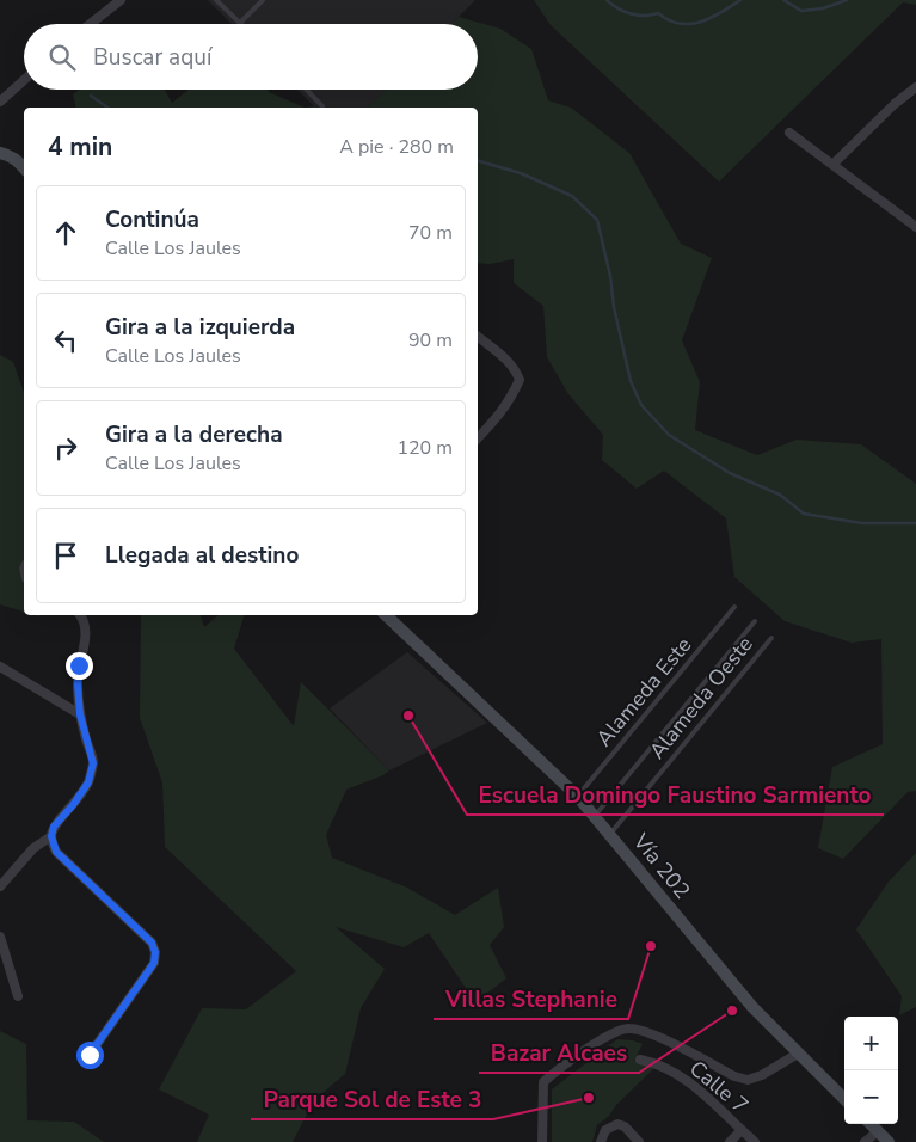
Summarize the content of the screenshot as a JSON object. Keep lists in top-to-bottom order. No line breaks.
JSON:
{"streets":{"main road":["Vía 202"],"street":["Calle 7"],"lane":["Alameda Este","Alameda Oeste"]},"crossings":[["Alameda Este","Vía 202"],["Alameda Oeste","Vía 202"]],"places":["Escuela Domingo Faustino Sarmiento","Villas Stephanie","Bazar Alcaes","Parque Sol de Este 3"],"page":{"search":"Buscar aquí","heading":["4 min","A pie · 280 m"],"list":[["Continúa","Calle Los Jaules","70 m"],["Gira a la izquierda","Calle Los Jaules","90 m"],["Gira a la derecha","Calle Los Jaules","120 m"],"Llegada al destino"],"map_buttons":["+","−"]}}
